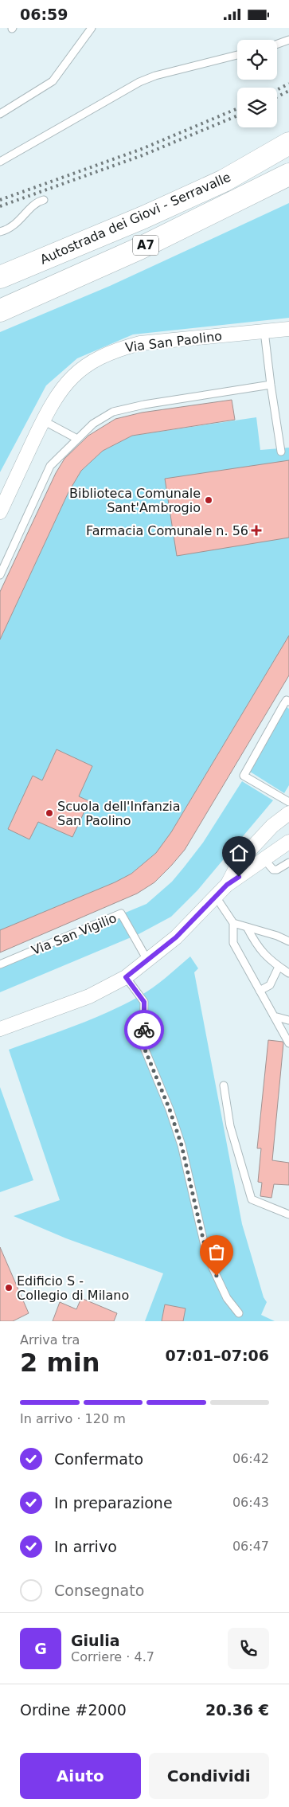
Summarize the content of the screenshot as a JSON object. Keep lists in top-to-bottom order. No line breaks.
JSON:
{"streets":{"highway":["Autostrada dei Giovi - Serravalle","A7"],"street":["Via San Paolino"],"lane":["Via San Vigilio"]},"places":{"other":["Biblioteca Comunale Sant'Ambrogio","Scuola dell'Infanzia San Paolino","Edificio S - Collegio di Milano"],"health":["Farmacia Comunale n. 56"]},"page":{"status":"06:59","heading":["2 min","Arriva tra","07:01–07:06"],"panel":["Giulia","Corriere · 4.7","Ordine #2000","20.36 €"],"bar":"In arrivo · 120 m","list":[["Confermato","06:42"],["In preparazione","06:43"],["In arrivo","06:47"],"Consegnato"],"round":"G","buttons":["Aiuto","Condividi"]}}
